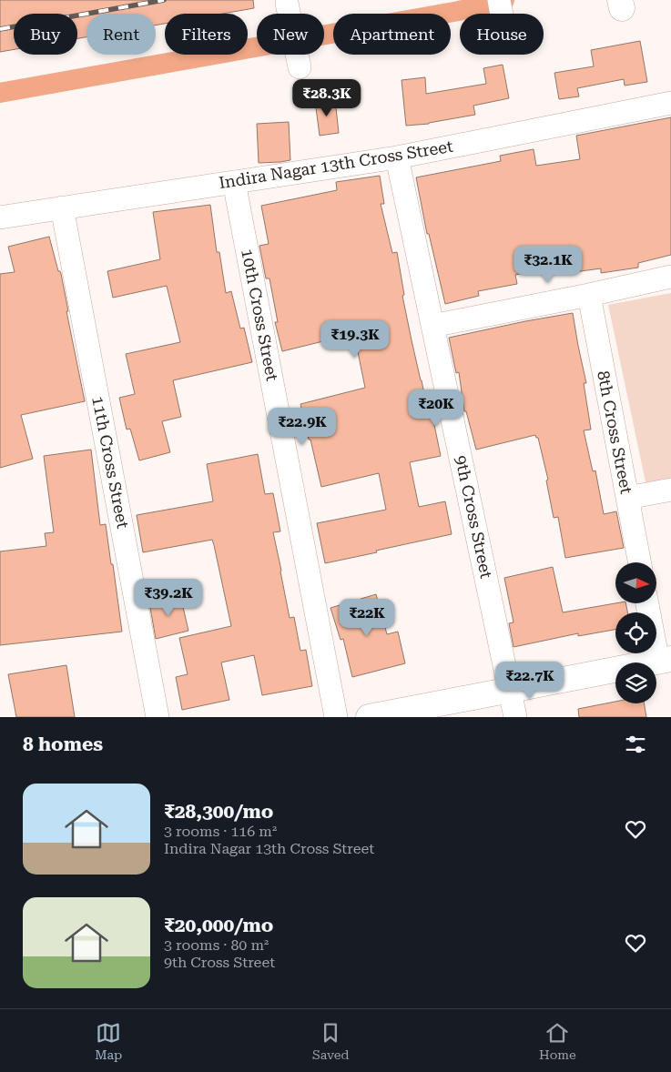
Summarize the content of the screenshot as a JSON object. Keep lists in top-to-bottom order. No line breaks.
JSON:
{"streets":{"street":["Indira Nagar 13th Cross Street","10th Cross Street","8th Cross Street","11th Cross Street","9th Cross Street"]},"crossings":[["Indira Nagar 13th Cross Street","10th Cross Street"],["Indira Nagar 13th Cross Street","11th Cross Street"],["Indira Nagar 13th Cross Street","9th Cross Street"]],"north":"right","page":{"chip":["Buy","Rent","Filters","New","Apartment","House"],"price":["₹28.3K","₹32.1K","₹19.3K","₹20K","₹22.9K","₹39.2K","₹22K","₹22.7K"],"heading":"8 homes","list":[{"name":"₹28,300/mo","note":"3 rooms · 116 m² · Indira Nagar 13th Cross Street"},{"name":"₹20,000/mo","note":"3 rooms · 80 m² · 9th Cross Street"}],"tabs":["Map","Saved","Home"]}}
